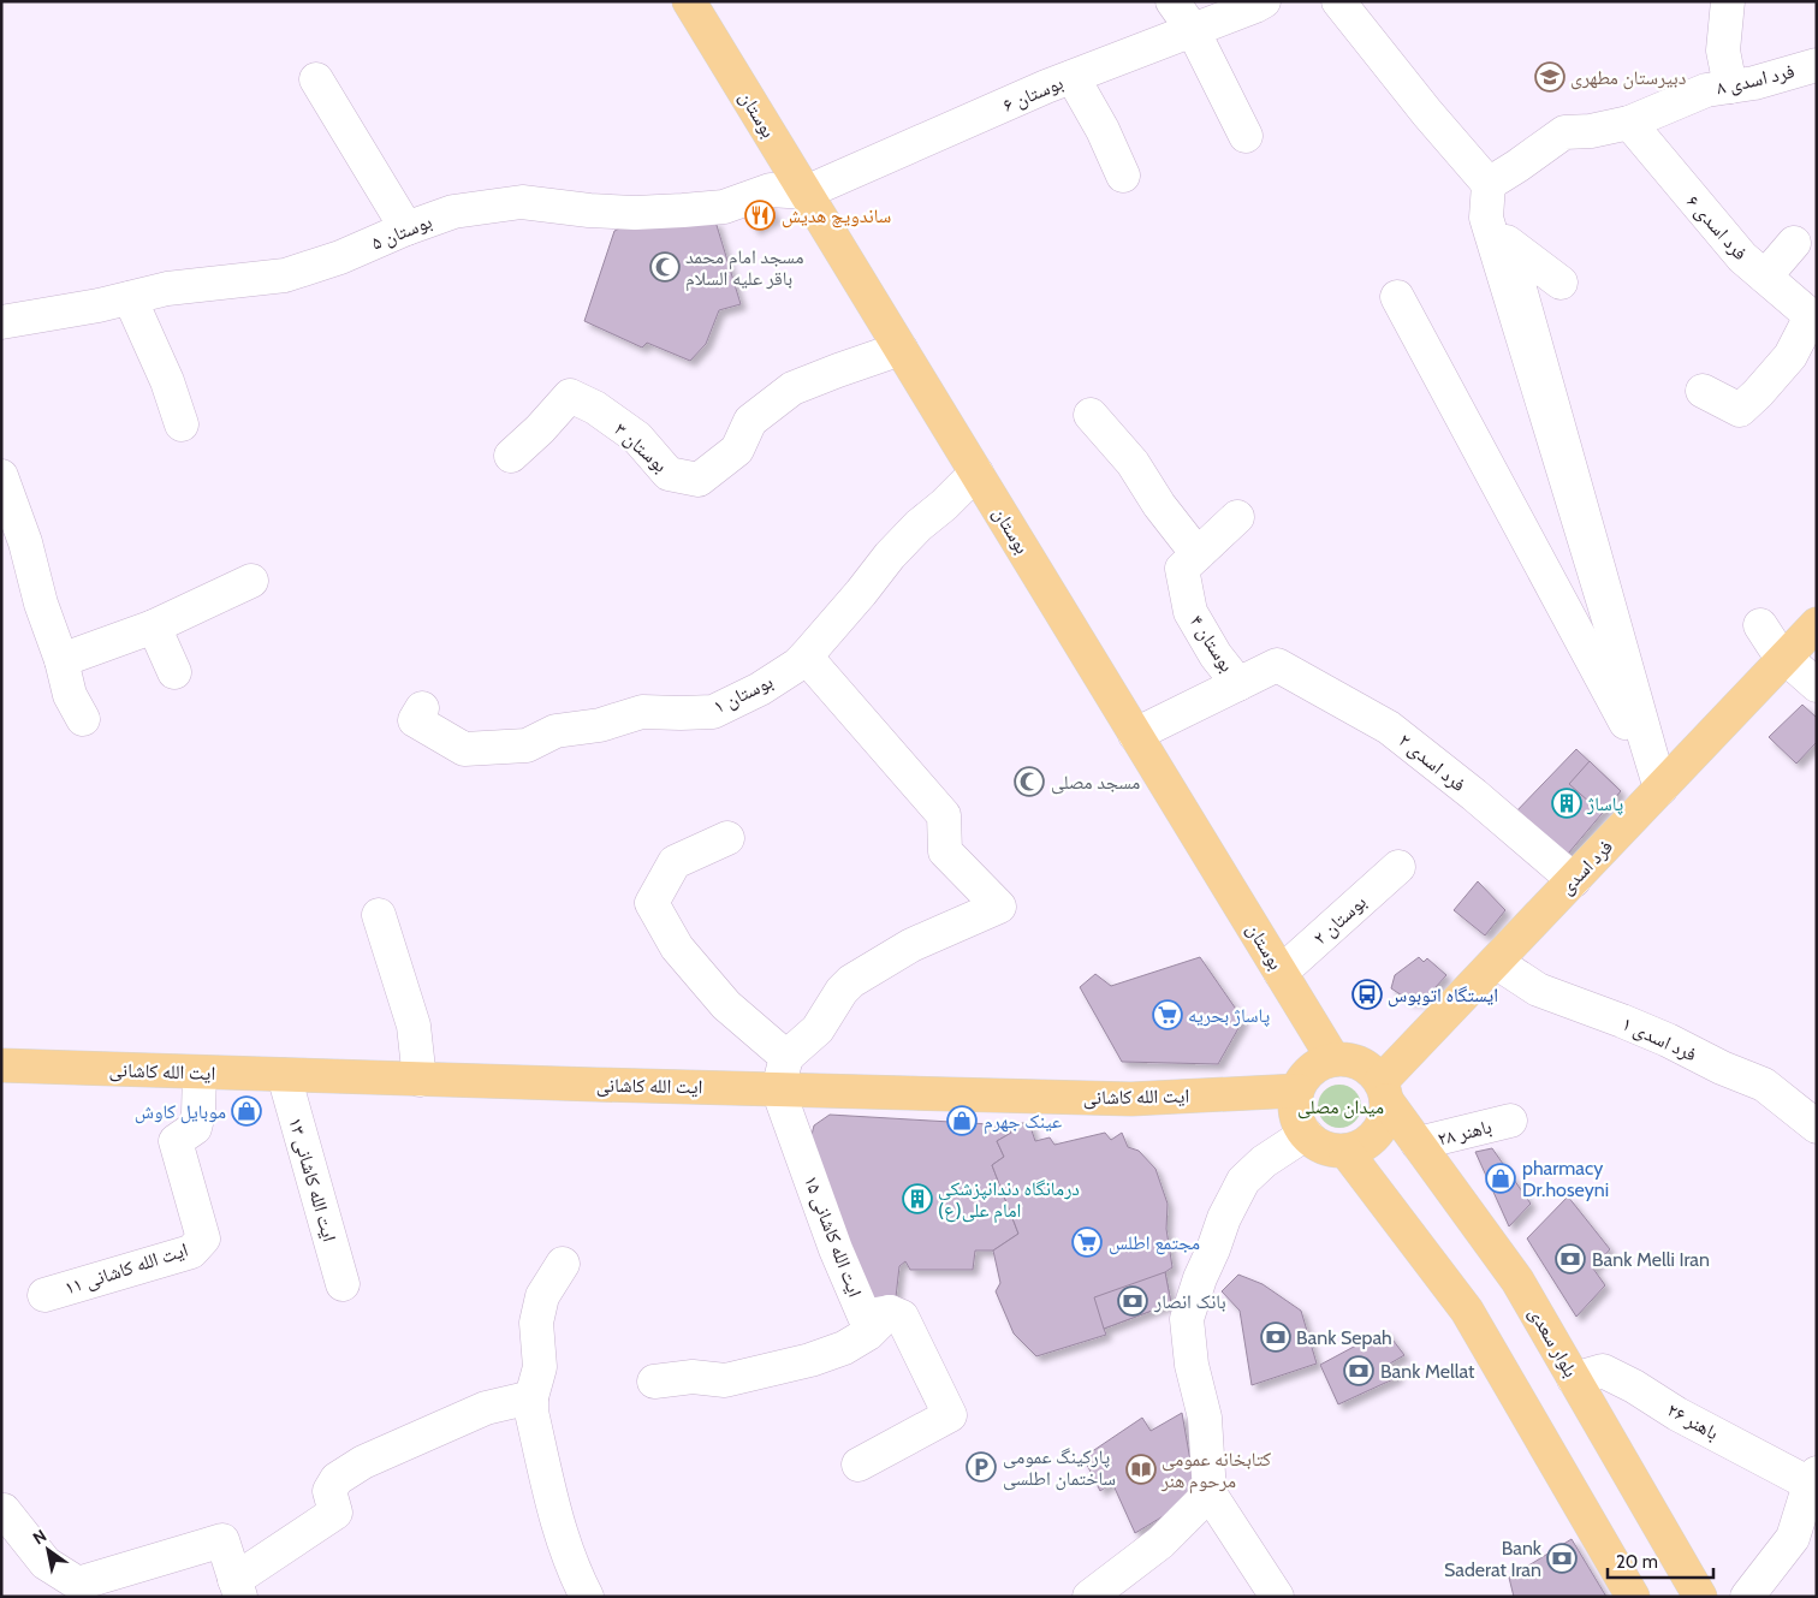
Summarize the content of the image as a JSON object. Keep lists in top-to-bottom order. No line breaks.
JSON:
{"streets":{"main road":["بوستان","فرد اسدی","ایت الله کاشانی","بلوار سعدی"],"street":["فرد اسدی ۸","بوستان ۶","فرد اسدی ۶","بوستان ۵","بوستان ۳","بوستان ۴","بوستان ۱","فرد اسدی ۲","بوستان ۲","فرد اسدی ۱","باهنر ۲۸","ایت الله کاشانی ۱۳","ایت الله کاشانی ۱۵","ایت الله کاشانی ۱۱","باهنر ۲۶"]},"crossings":[["فرد اسدی ۸","فرد اسدی ۶"],["بوستان ۶","بوستان"],["بوستان ۶","بوستان ۵"],["بوستان","بوستان ۵"],["بوستان","بوستان ۳"],["بوستان","بوستان ۴"],["بوستان","بوستان ۱"],["بوستان","فرد اسدی"],["بوستان","بوستان ۲"],["بوستان","ایت الله کاشانی"],["بوستان","بلوار سعدی"],["بوستان ۴","فرد اسدی ۲"],["فرد اسدی ۲","فرد اسدی"],["فرد اسدی","فرد اسدی ۱"],["فرد اسدی","ایت الله کاشانی"],["فرد اسدی","بلوار سعدی"],["ایت الله کاشانی","ایت الله کاشانی ۱۳"],["ایت الله کاشانی","ایت الله کاشانی ۱۵"],["ایت الله کاشانی","ایت الله کاشانی ۱۱"],["ایت الله کاشانی","بلوار سعدی"],["باهنر ۲۸","بلوار سعدی"],["بلوار سعدی","باهنر ۲۶"]],"parks":["میدان مصلی"],"places":{"school or university":["دبیرستان مطهری"],"restaurant":["ساندویچ هدیش"],"mosque":["مسجد امام محمد باقر علیه السلام","مسجد مصلی"],"building":["پاساژ","درمانگاه دندانپزشکی امام علی(ع)"],"bus stop":["ایستگاه اتوبوس"],"supermarket":["پاساژ بحریه","مجتمع اطلس"],"shop":["موبایل کاوش","عینک جهرم","pharmacy Dr.hoseyni"],"bank":["Bank Melli Iran","بانک انصار","Bank Sepah","Bank Mellat","Bank Saderat Iran"],"parking":["پارکینگ عمومی ساختمان اطلسی"],"library":["کتابخانه عمومی مرحوم هنر"]},"scale_bar":"20 m","north":"top left"}
